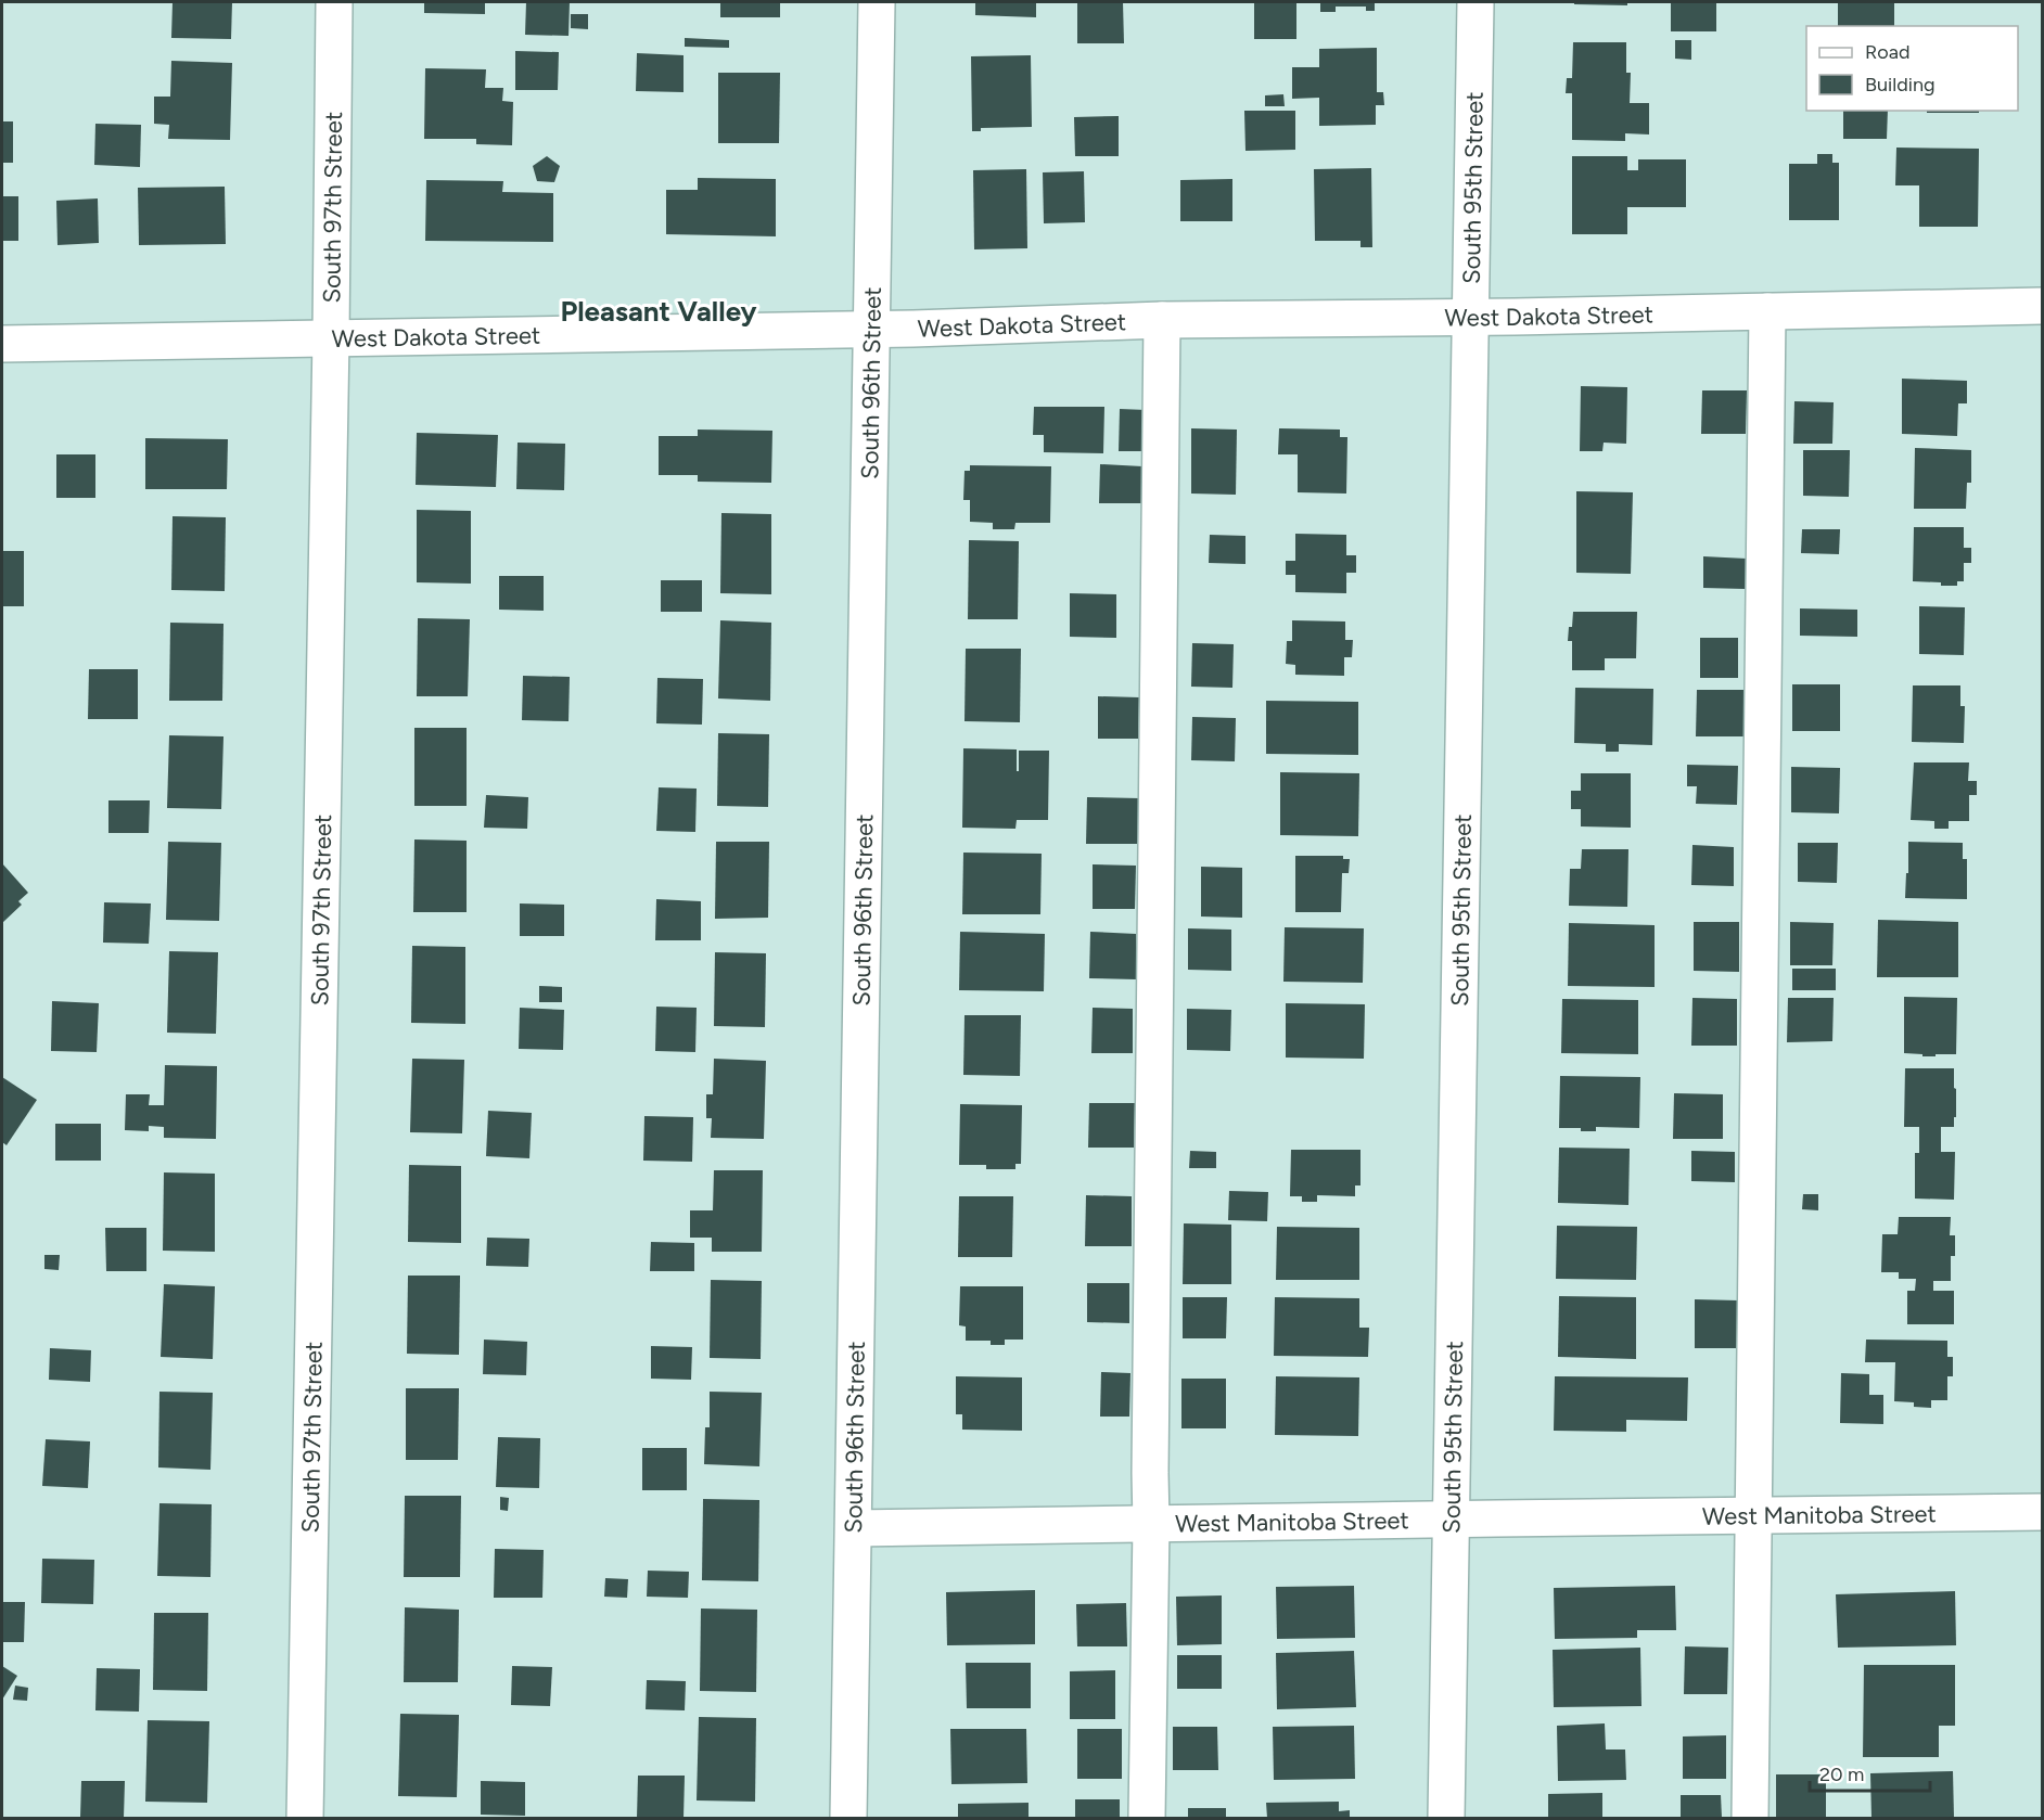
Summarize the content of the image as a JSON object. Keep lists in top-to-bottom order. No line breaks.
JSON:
{"streets":{"street":["South 95th Street","South 97th Street","West Dakota Street","South 96th Street","West Manitoba Street"]},"crossings":[["South 95th Street","West Dakota Street"],["South 95th Street","West Manitoba Street"],["South 97th Street","West Dakota Street"],["West Dakota Street","South 96th Street"],["South 96th Street","West Manitoba Street"]],"districts":["Pleasant Valley"],"legend":["Road","Building"],"scale_bar":"20 m"}
